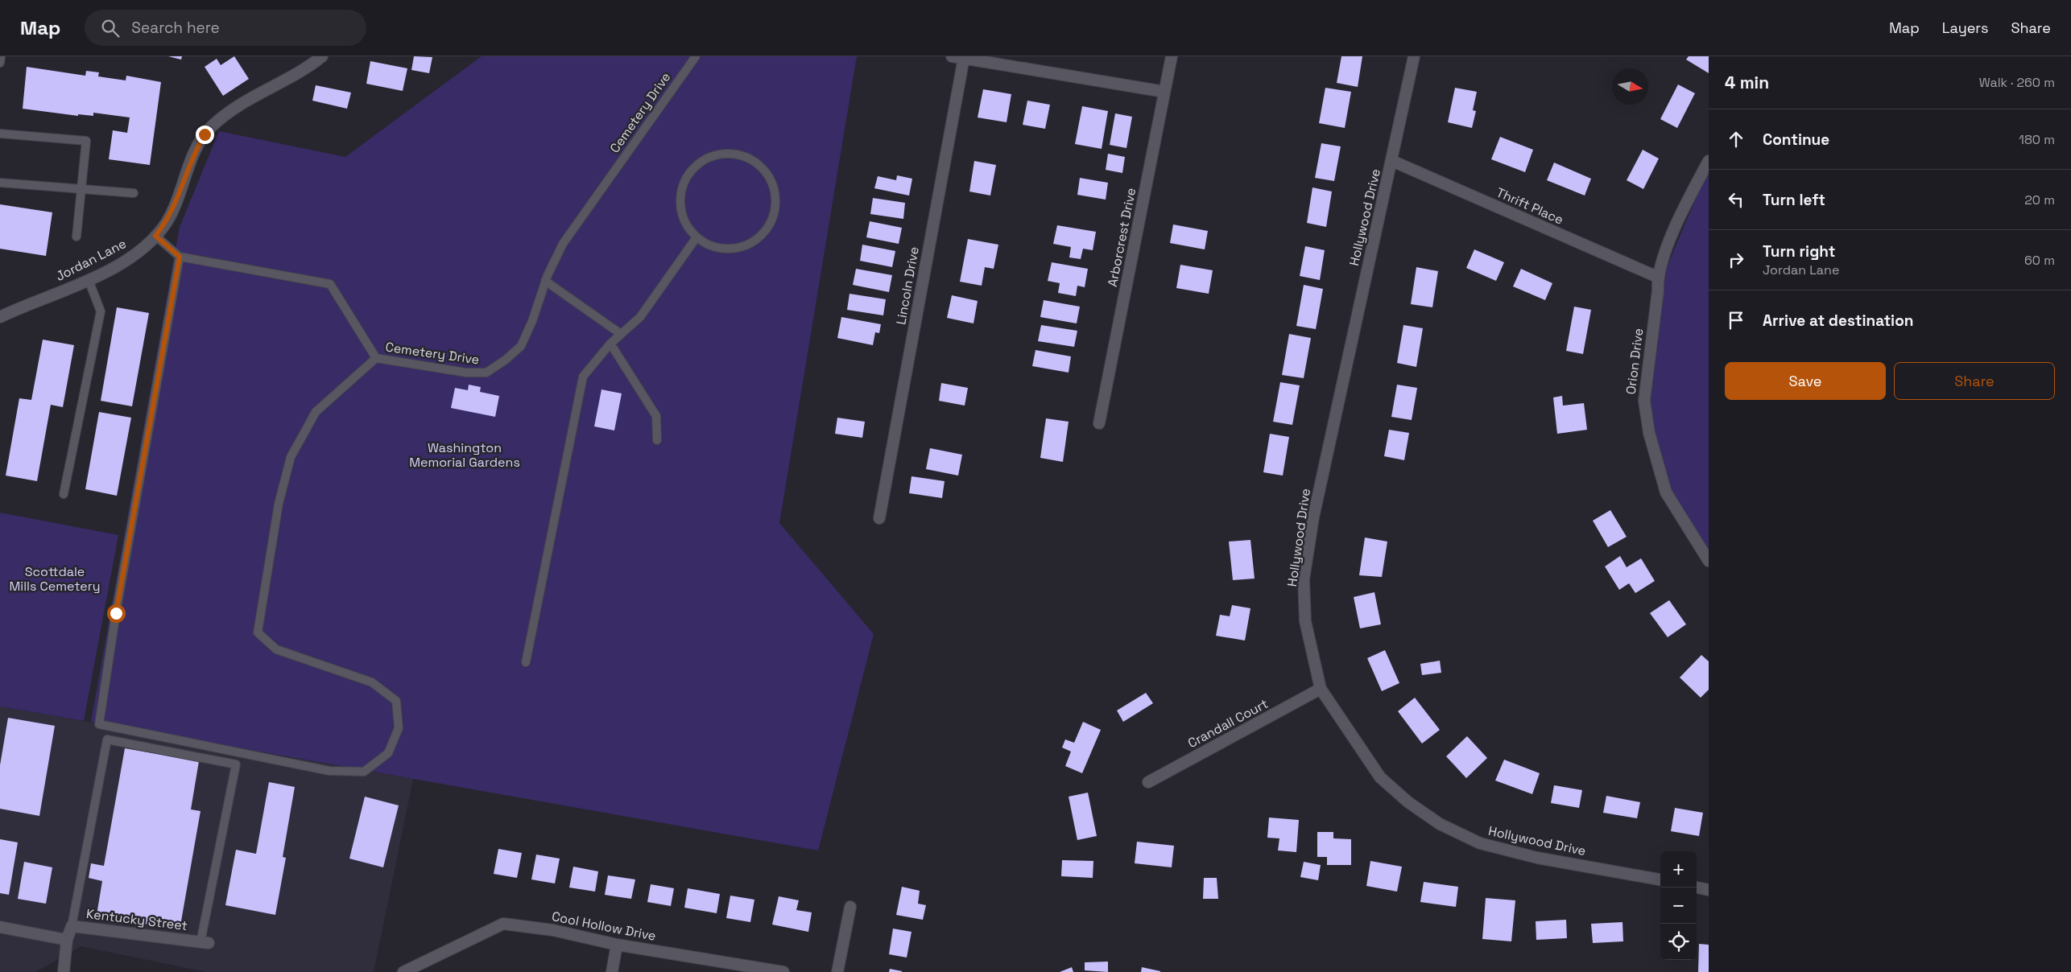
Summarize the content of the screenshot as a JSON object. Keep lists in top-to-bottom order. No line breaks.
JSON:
{"streets":{"street":["Thrift Place","Hollywood Drive","Arborcrest Drive","Jordan Lane","Lincoln Drive","Orion Drive","Crandall Court","Kentucky Street","Cool Hollow Drive"],"lane":["Cemetery Drive"]},"crossings":[["Thrift Place","Hollywood Drive"],["Thrift Place","Orion Drive"],["Hollywood Drive","Crandall Court"]],"parks":["Washington Memorial Gardens","Scottdale Mills Cemetery"],"north":"right","page":{"header":"Map","search":"Search here","nav":["Map","Layers","Share"],"heading":["4 min","Walk · 260 m"],"list":[["Continue","180 m"],["Turn left","20 m"],["Turn right","Jordan Lane","60 m"],"Arrive at destination"],"buttons":["Save","Share"],"map_buttons":["+","−"]}}
